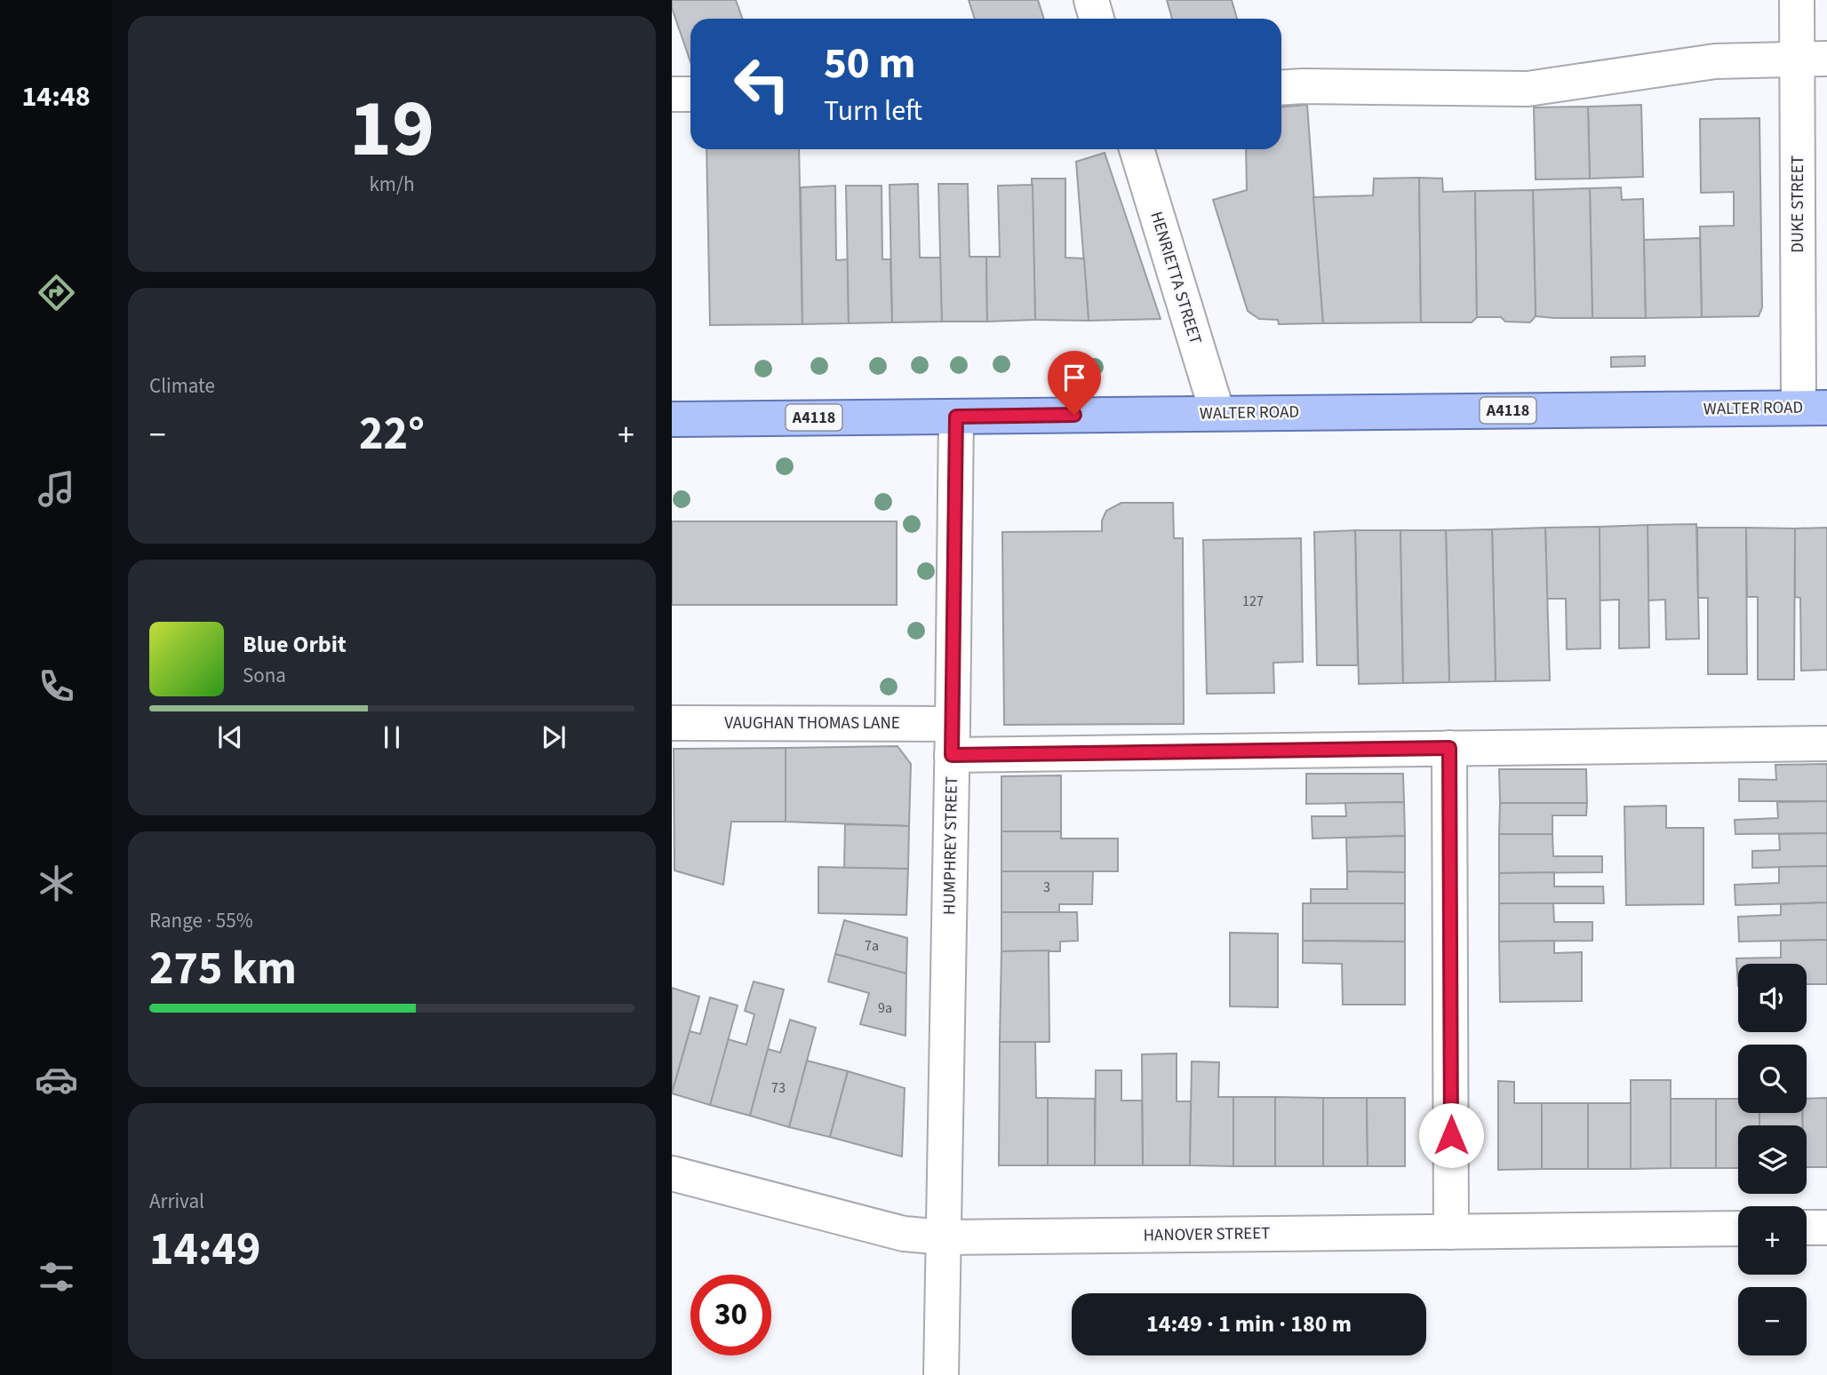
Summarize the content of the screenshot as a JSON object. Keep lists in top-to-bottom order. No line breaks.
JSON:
{"streets":{"main road":["WALTER ROAD","A4118"],"street":["DUKE STREET","HENRIETTA STREET","VAUGHAN THOMAS LANE","HUMPHREY STREET","HANOVER STREET"]},"crossings":[["DUKE STREET","WALTER ROAD"],["HENRIETTA STREET","WALTER ROAD"],["WALTER ROAD","HUMPHREY STREET"],["VAUGHAN THOMAS LANE","HUMPHREY STREET"],["HUMPHREY STREET","HANOVER STREET"]],"house_numbers":["127","3","7a","9a","73"],"page":{"tabs":"14:48","tile":[["19","km/h"],"Climate",["Range · 55%","275 km"],["Arrival","14:49"]],"turn":["50 m","Turn left"],"heat":["−","22°","+"],"song":["Blue Orbit","Sona"],"map_buttons":["+","−"],"limit":"30","trip":"14:49 · 1 min · 180 m"}}
